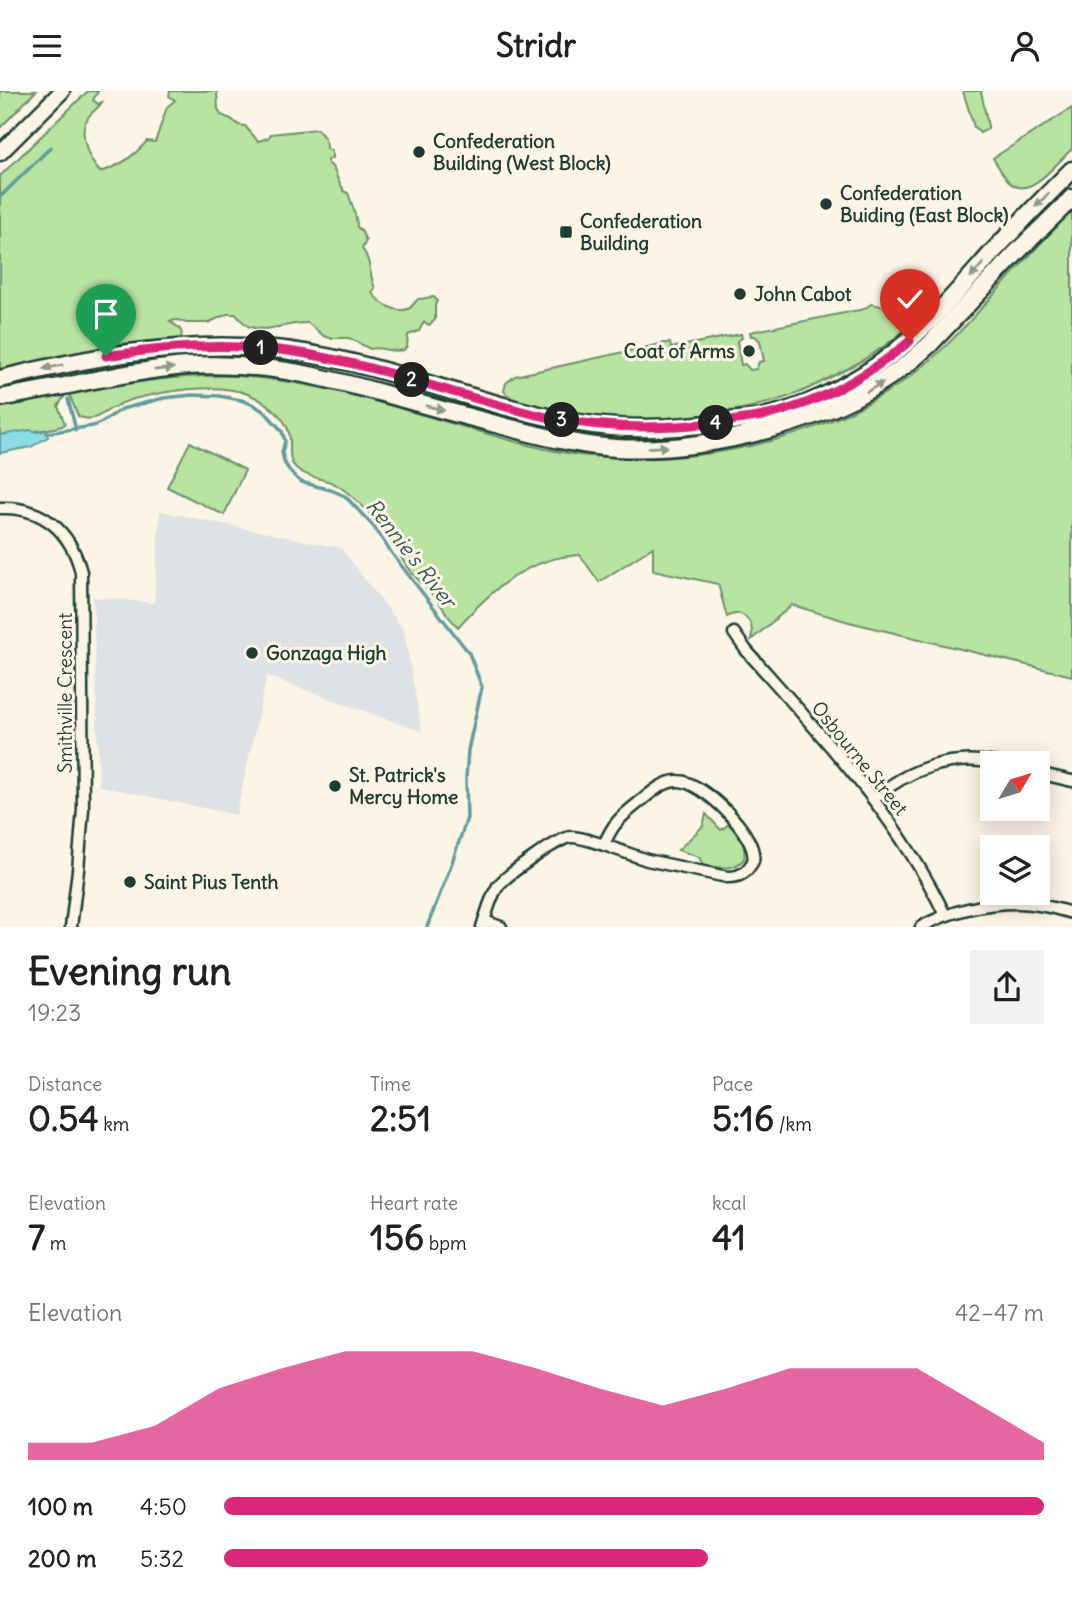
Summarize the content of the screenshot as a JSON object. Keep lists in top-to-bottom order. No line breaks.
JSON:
{"streets":{"street":["Smithville Crescent","Osbourne Street"]},"water":["Rennie's River"],"places":{"other":["Confederation Building (West Block)","Confederation Buiding (East Block)","John Cabot","Coat of Arms","Gonzaga High","St. Patrick's Mercy Home","Saint Pius Tenth"],"transit":["Confederation Building"]},"north":"top right","page":{"header":"Stridr","pins":["1","2","3","4"],"heading":["Evening run","19:23"],"stats":[["Distance","0.54 km"],["Time","2:51"],["Pace","5:16 /km"],["Elevation","7 m"],["Heart rate","156 bpm"],["kcal","41"]],"chart":["Elevation","42–47 m"],"list":[{"name":"100 m","note":"4:50"},{"name":"200 m","note":"5:32"}]}}
